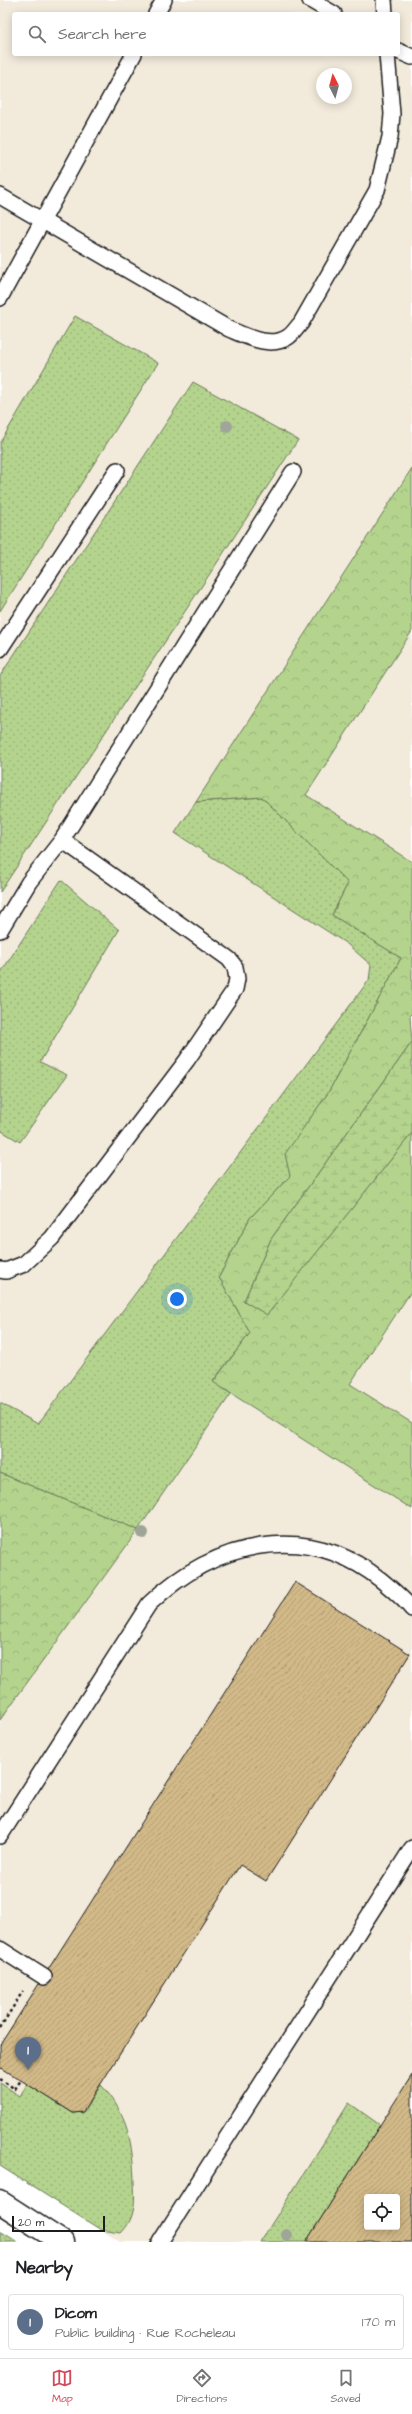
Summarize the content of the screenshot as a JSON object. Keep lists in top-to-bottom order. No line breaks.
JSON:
{"scale_bar":"20 m","north":"top","page":{"search":"Search here","pins":"1","scale":"20 m","heading":"Nearby","list":[{"mark":"1","name":"Dicom","note":"Public building · Rue Rocheleau","value":"170 m"}],"nav":["Map","Directions","Saved"]}}
